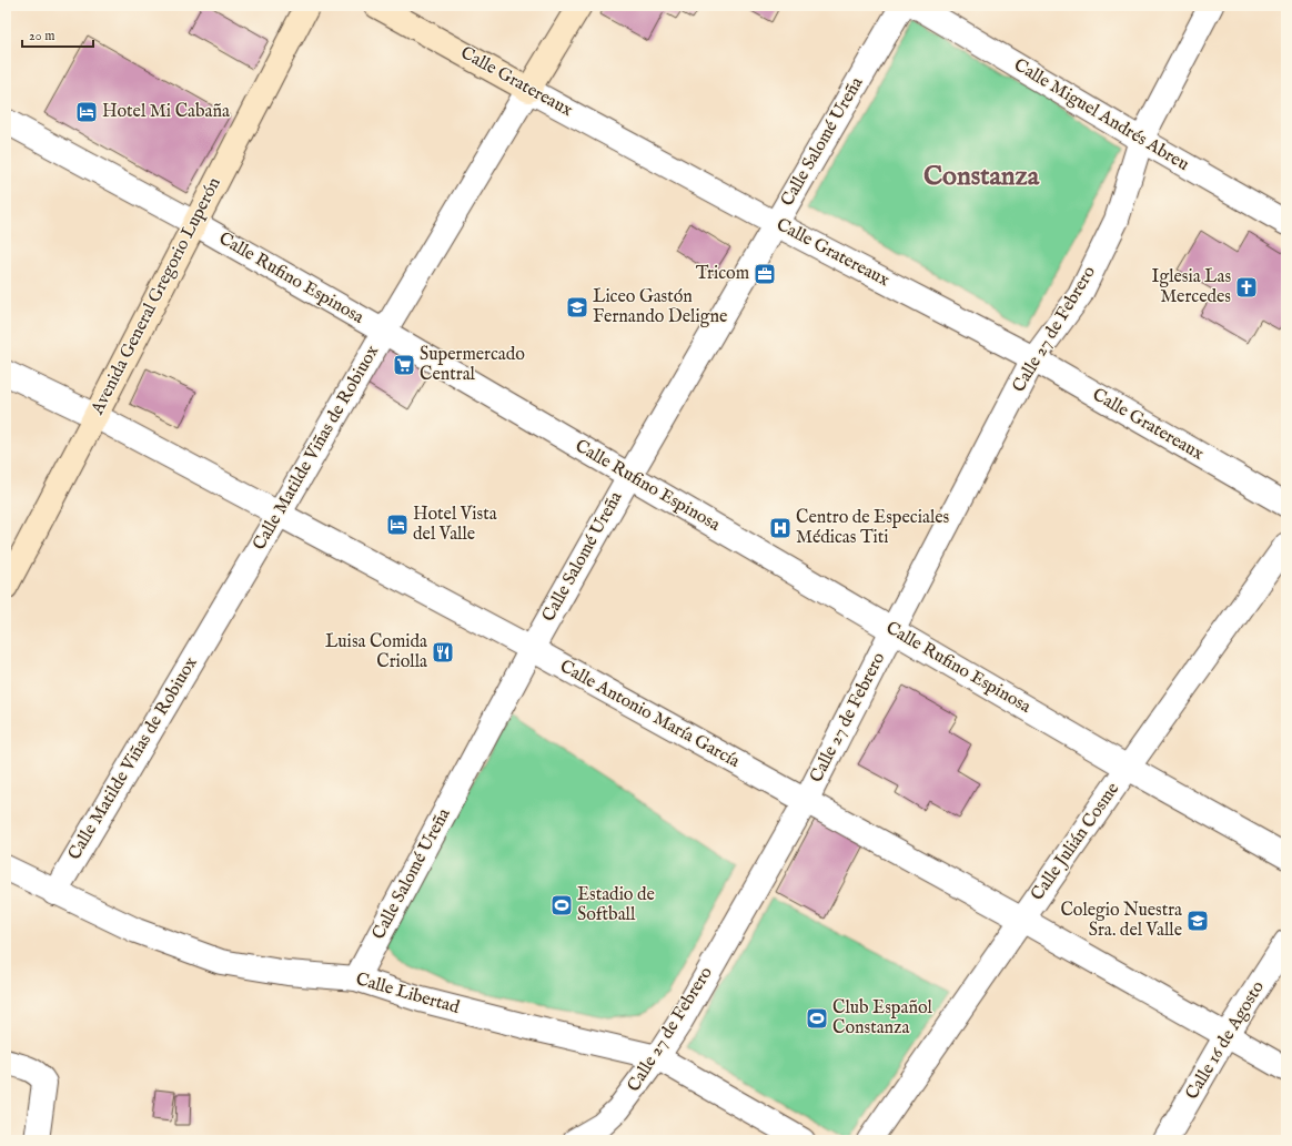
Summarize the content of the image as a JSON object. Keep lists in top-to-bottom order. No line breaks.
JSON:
{"streets":{"main road":["Calle Gratereaux","Avenida General Gregorio Luperón","Calle Matilde Viñas de Robiuox"],"street":["Calle Miguel Andrés Abreu","Calle Salomé Ureña","Calle Rufino Espinosa","Calle 27 de Febrero","Calle Antonio María García","Calle Julián Cosme","Calle Libertad","Calle 16 de Agosto"]},"crossings":[["Calle Gratereaux","Calle Salomé Ureña"],["Calle Gratereaux","Calle 27 de Febrero"],["Calle Gratereaux","Calle Matilde Viñas de Robiuox"],["Calle Miguel Andrés Abreu","Calle 27 de Febrero"],["Calle Salomé Ureña","Calle Rufino Espinosa"],["Calle Salomé Ureña","Calle Antonio María García"],["Calle Salomé Ureña","Calle Libertad"],["Calle Rufino Espinosa","Avenida General Gregorio Luperón"],["Calle Rufino Espinosa","Calle 27 de Febrero"],["Calle Rufino Espinosa","Calle Matilde Viñas de Robiuox"],["Calle Rufino Espinosa","Calle Julián Cosme"],["Avenida General Gregorio Luperón","Calle Antonio María García"],["Calle 27 de Febrero","Calle Antonio María García"],["Calle 27 de Febrero","Calle Libertad"],["Calle Matilde Viñas de Robiuox","Calle Antonio María García"],["Calle Matilde Viñas de Robiuox","Calle Libertad"],["Calle Antonio María García","Calle Julián Cosme"],["Calle Antonio María García","Calle 16 de Agosto"]],"districts":["Constanza"],"places":{"hotel":["Hotel Mi Cabaña","Hotel Vista del Valle"],"office":["Tricom"],"church":["Iglesia Las Mercedes"],"school or university":["Liceo Gastón Fernando Deligne","Colegio Nuestra Sra. del Valle"],"supermarket":["Supermercado Central"],"hospital":["Centro de Especiales Médicas Titi"],"restaurant":["Luisa Comida Criolla"],"sports":["Estadio de Softball","Club Español Constanza"]},"scale_bar":"20 m"}
